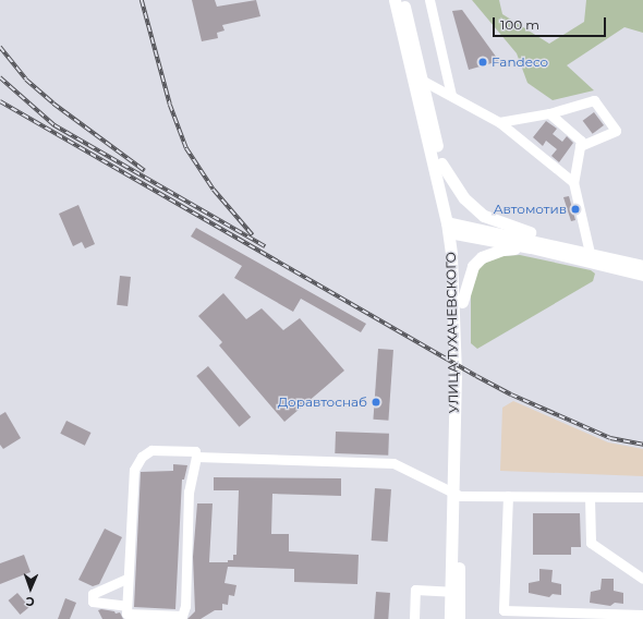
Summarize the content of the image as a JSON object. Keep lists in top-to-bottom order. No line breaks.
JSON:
{"streets":{"main road":["УЛИЦА ТУХАЧЕВСКОГО"]},"places":["Fandeco","Автомотив","Доравтоснаб"],"scale_bar":"100 m","north":"bottom"}
